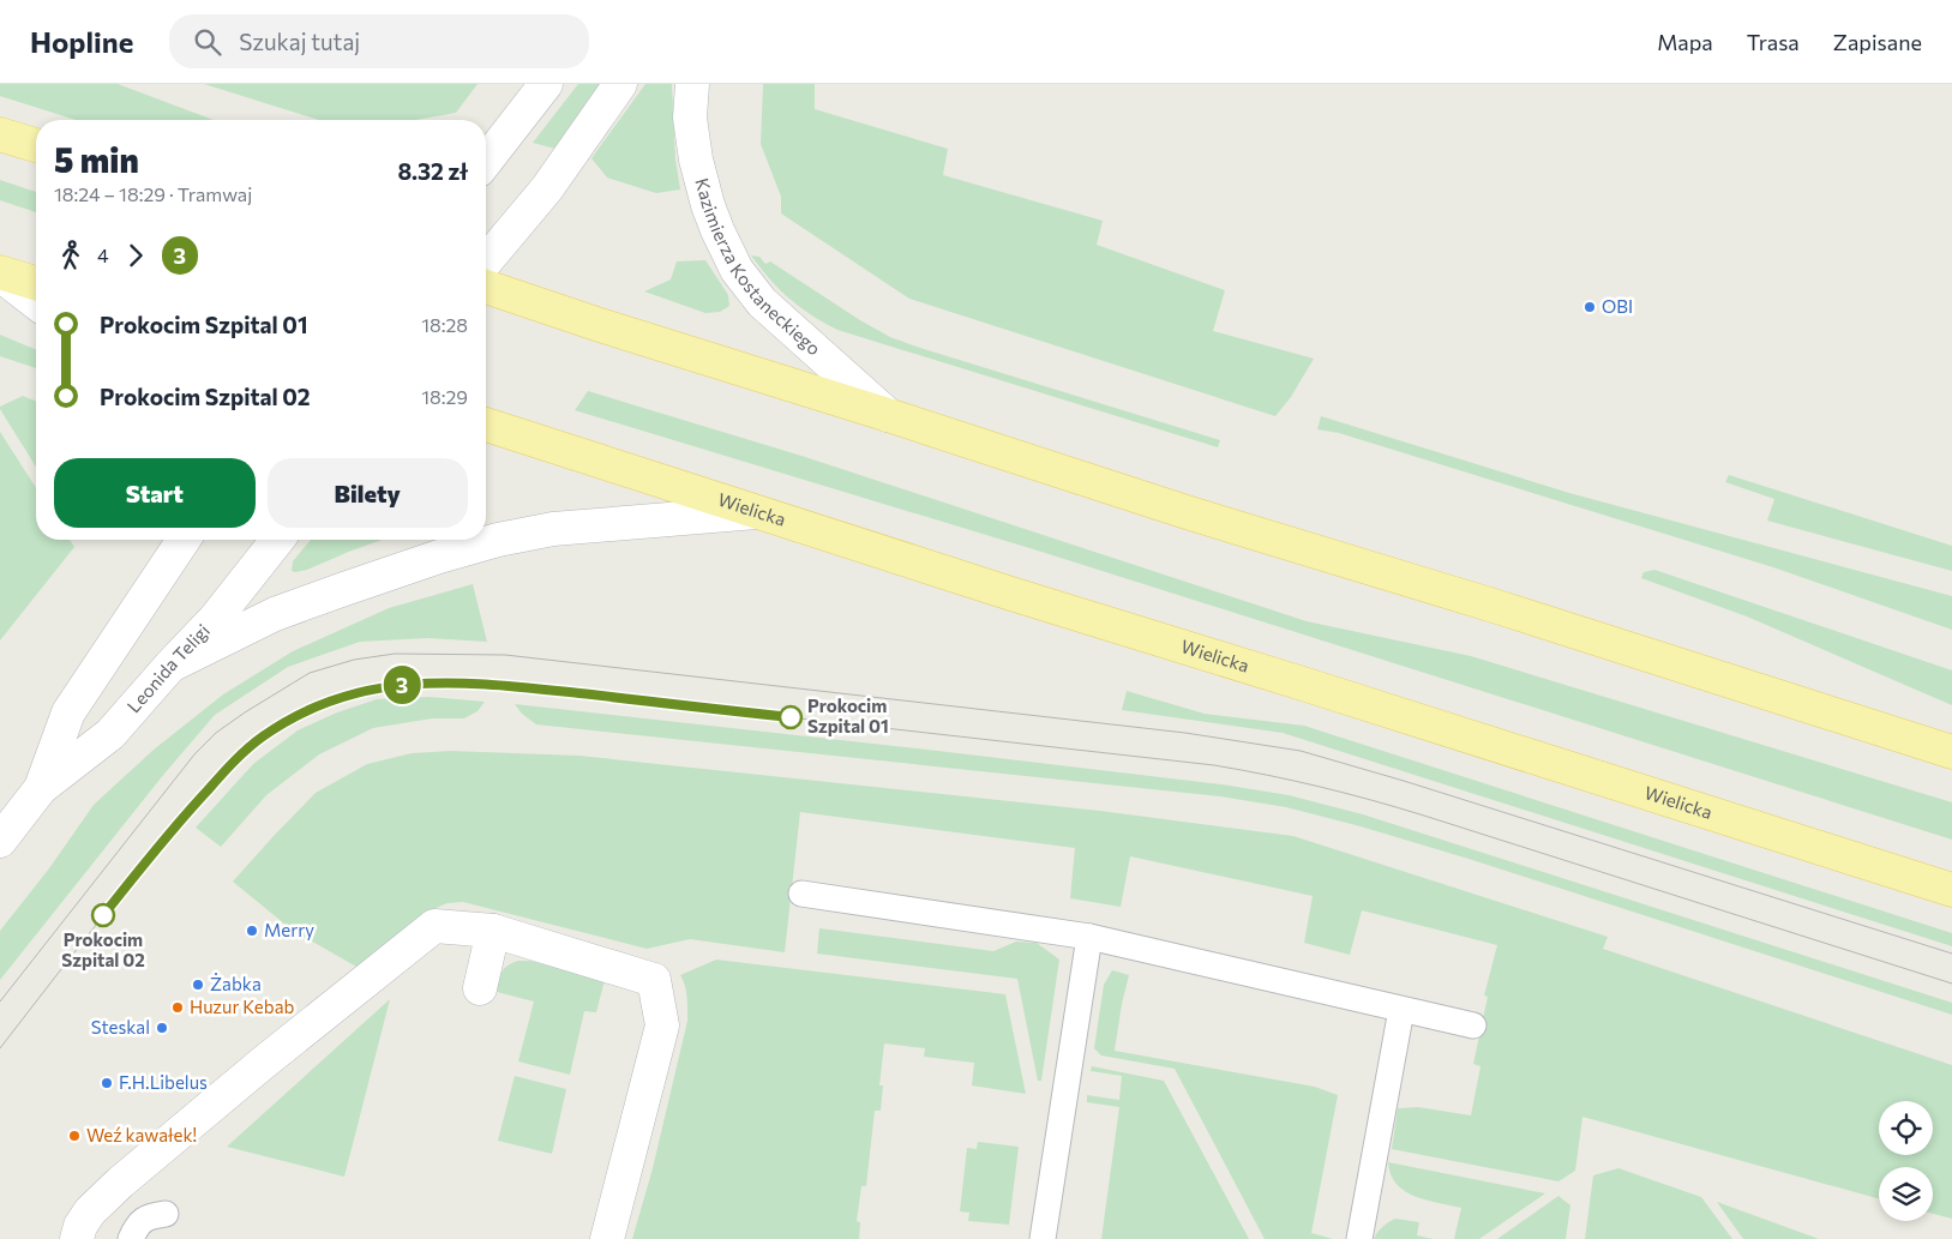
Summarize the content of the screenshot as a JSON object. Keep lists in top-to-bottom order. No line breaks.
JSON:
{"streets":{"main road":["Wielicka"],"street":["Kazimierza Kostaneckiego","Leonida Teligi"]},"places":["OBI","Prokocim Szpital 01","Prokocim Szpital 02","Merry","Żabka","Huzur Kebab","Steskal","F.H.Libelus","Weź kawałek!"],"lines":["tram line 3"],"page":{"header":"Hopline","search":"Szukaj tutaj","nav":["Mapa","Trasa","Zapisane"],"on_map":"3","heading":["5 min","18:24 – 18:29 · Tramwaj","8.32 zł"],"legs":["4","3"],"list":[{"name":"Prokocim Szpital 01","value":"18:28"},{"name":"Prokocim Szpital 02","value":"18:29"}],"buttons":["Start","Bilety"]}}
